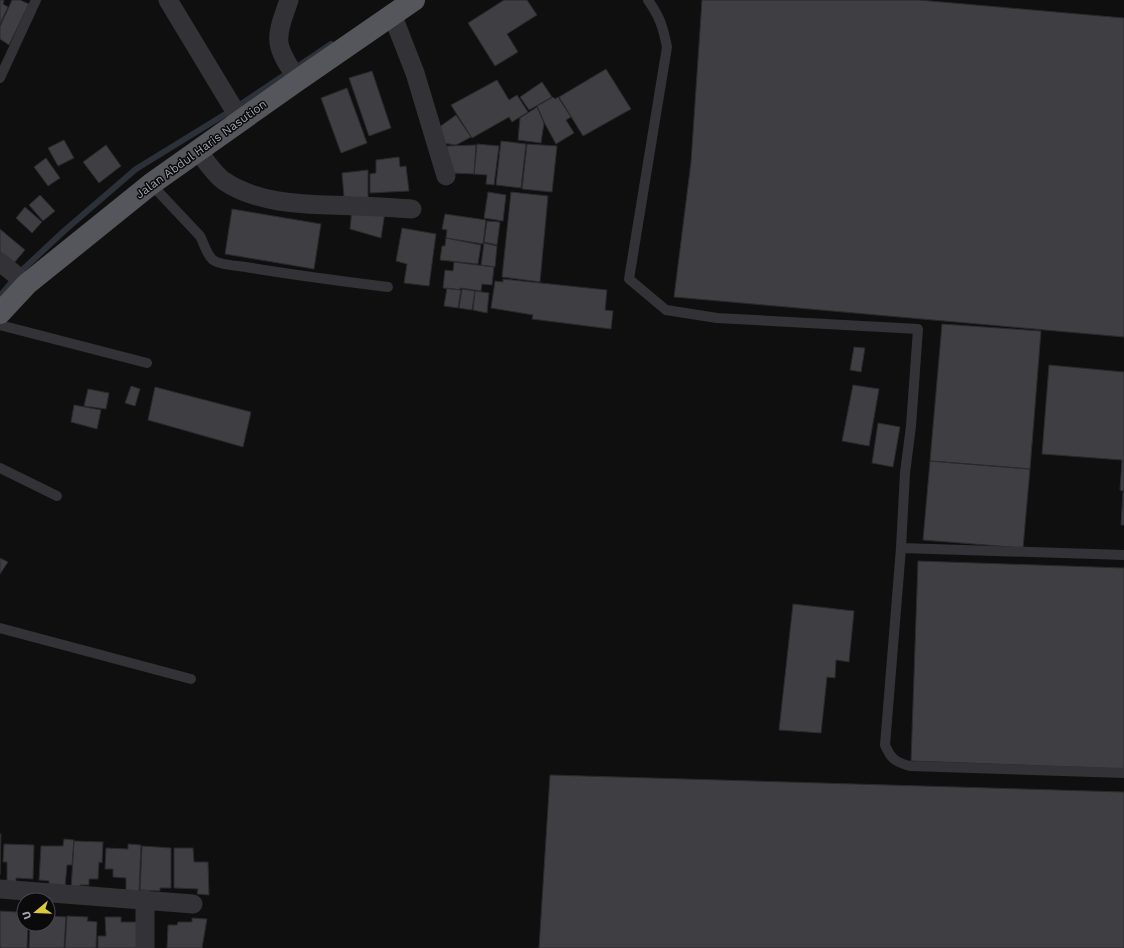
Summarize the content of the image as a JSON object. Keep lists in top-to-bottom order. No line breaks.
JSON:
{"streets":{"highway":["Jalan Abdul Haris Nasution"]},"north":"left"}
